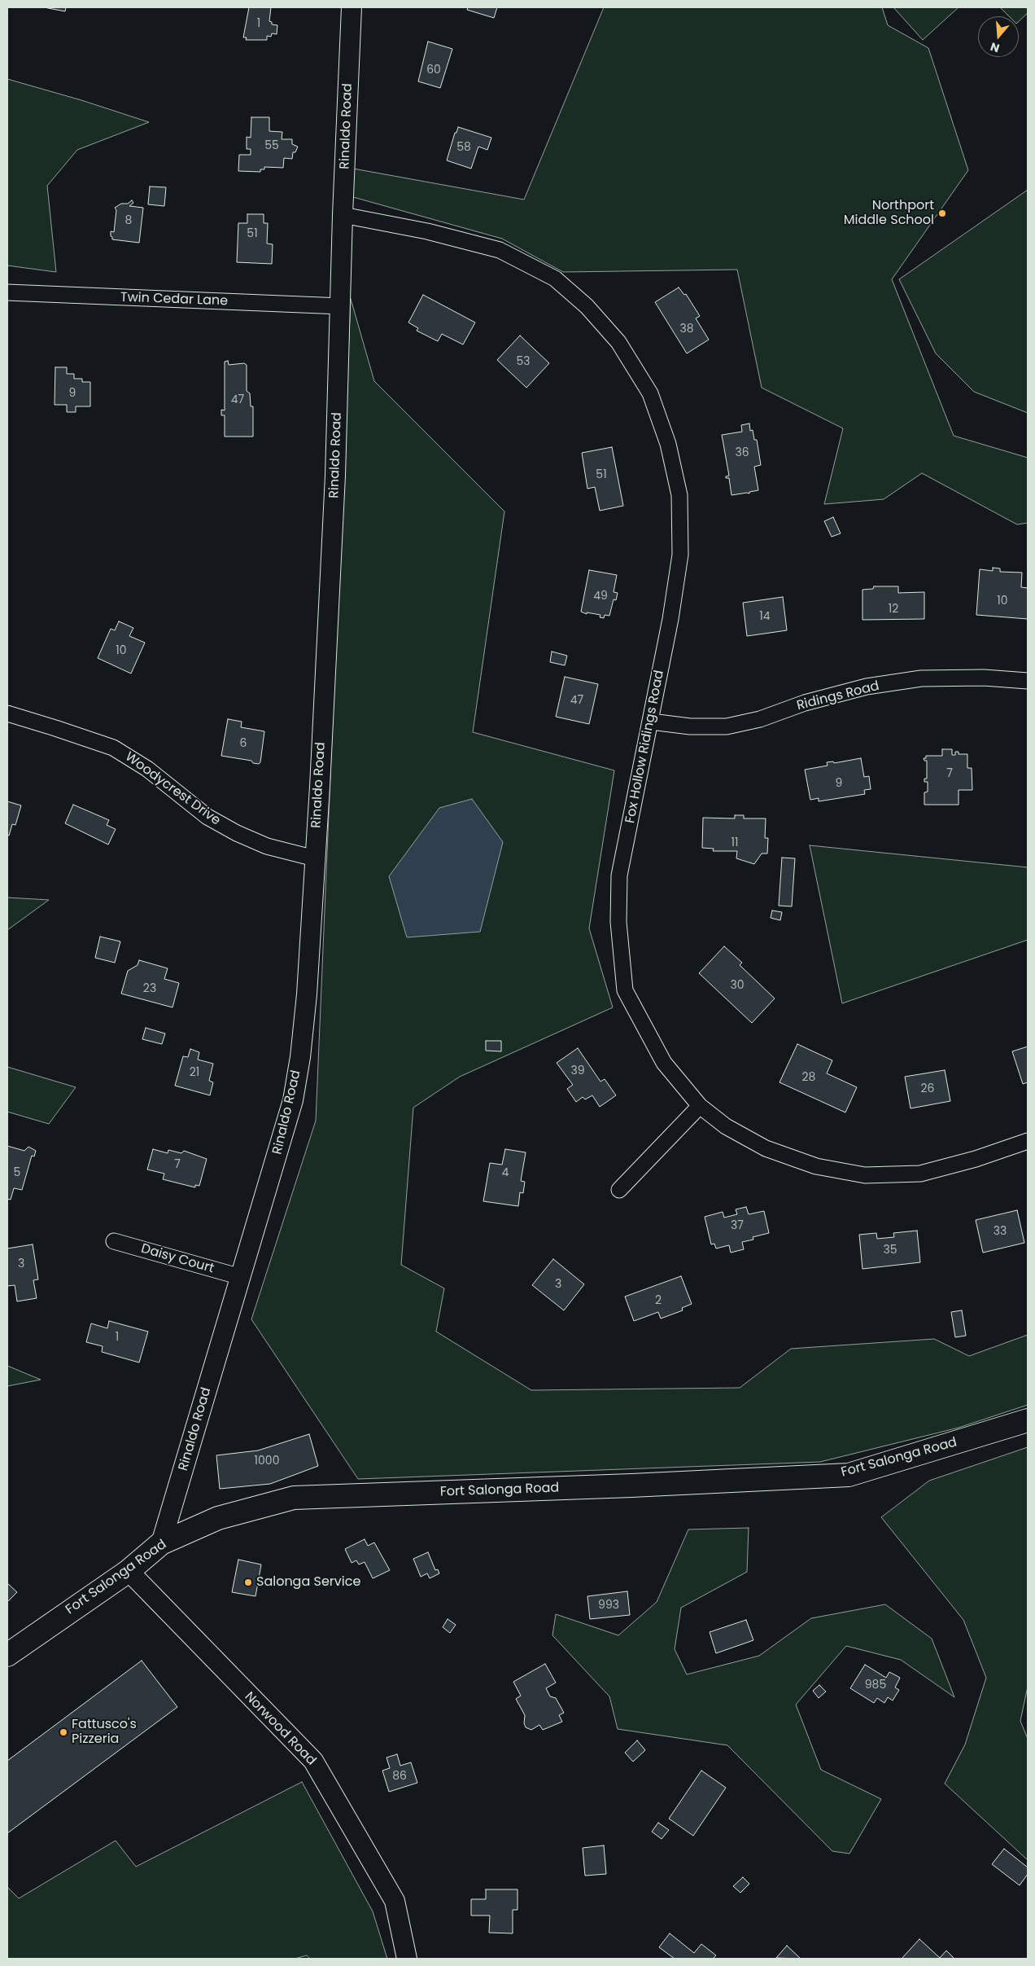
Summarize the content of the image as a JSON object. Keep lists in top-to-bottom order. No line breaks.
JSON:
{"streets":{"main road":["Fort Salonga Road"],"street":["Rinaldo Road","Twin Cedar Lane","Ridings Road","Fox Hollow Ridings Road","Woodycrest Drive","Daisy Court","Norwood Road"]},"crossings":[["Rinaldo Road","Twin Cedar Lane"],["Rinaldo Road","Fox Hollow Ridings Road"],["Rinaldo Road","Woodycrest Drive"],["Rinaldo Road","Daisy Court"],["Rinaldo Road","Fort Salonga Road"],["Ridings Road","Fox Hollow Ridings Road"],["Fort Salonga Road","Norwood Road"]],"places":["Northport Middle School","Salonga Service","Fattusco's Pizzeria"],"house_numbers":["1","60","55","58","8","51","38","53","9","47","36","51","49","10","12","14","10","47","6","7","9","11","30","23","39","21","28","26","7","5","4","37","33","35","3","3","2","1","1000","993","985","86"],"north":"bottom"}
